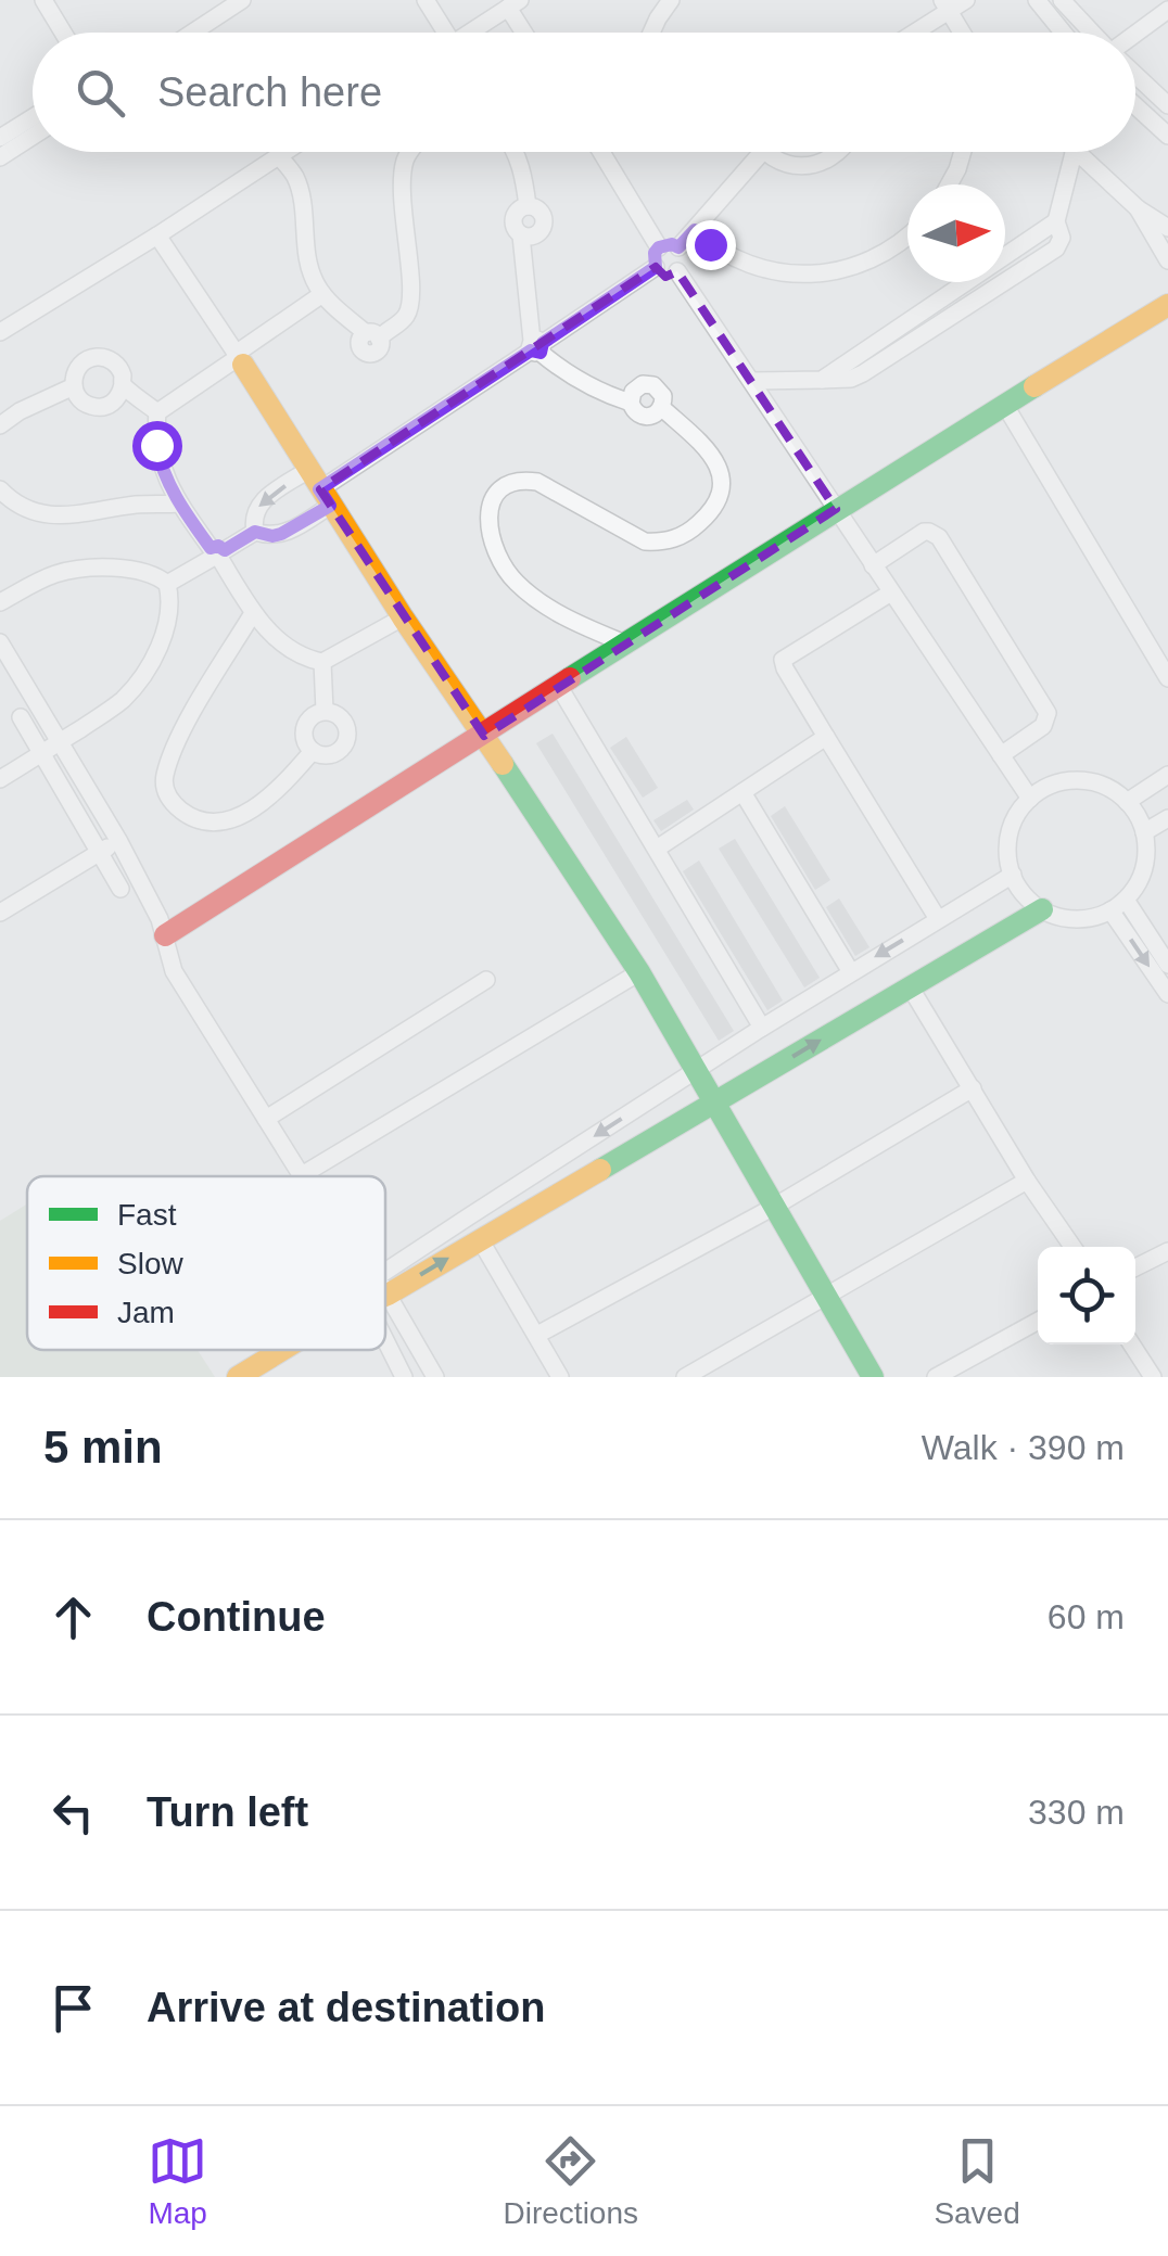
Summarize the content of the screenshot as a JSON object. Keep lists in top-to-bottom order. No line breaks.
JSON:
{"legend":["Fast","Slow","Jam"],"north":"right","page":{"search":"Search here","heading":["5 min","Walk · 390 m"],"list":[["Continue","60 m"],["Turn left","330 m"],"Arrive at destination"],"nav":["Map","Directions","Saved"]}}
